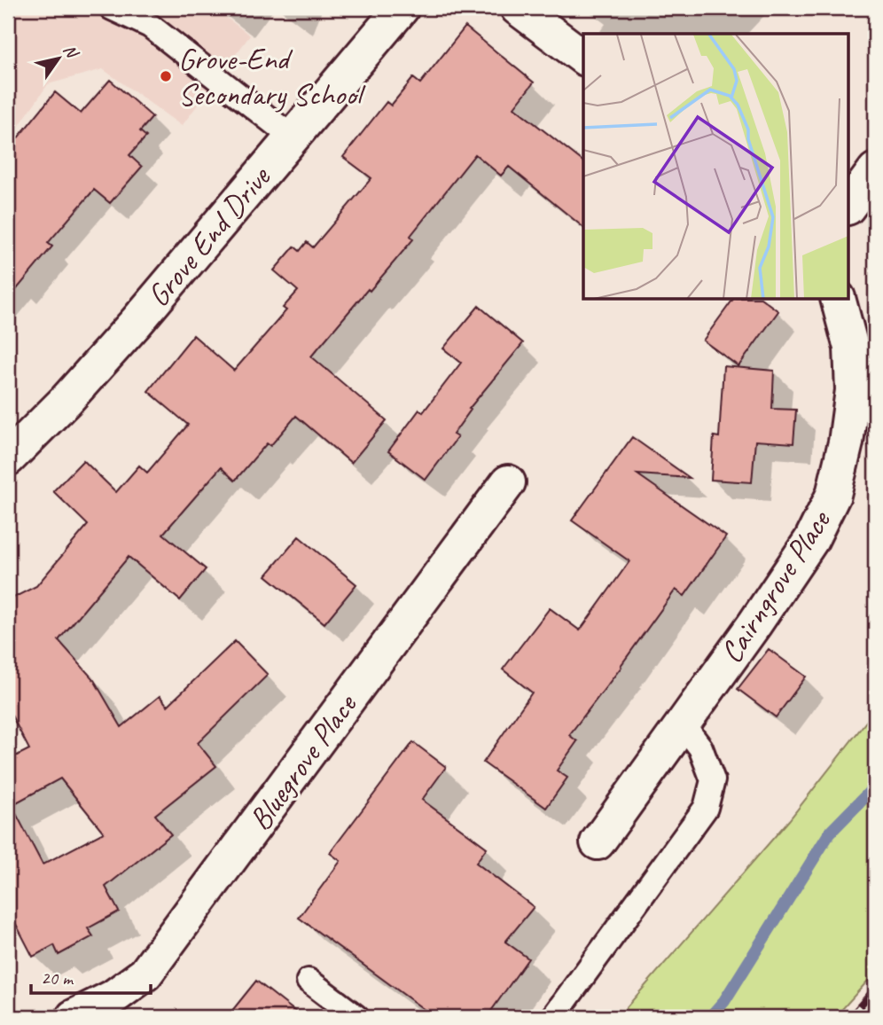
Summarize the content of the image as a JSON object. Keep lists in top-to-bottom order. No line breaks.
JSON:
{"streets":{"street":["Grove End Drive","Cairngrove Place","Bluegrove Place"]},"places":["Grove-End Secondary School"],"scale_bar":"20 m","north":"top right"}
